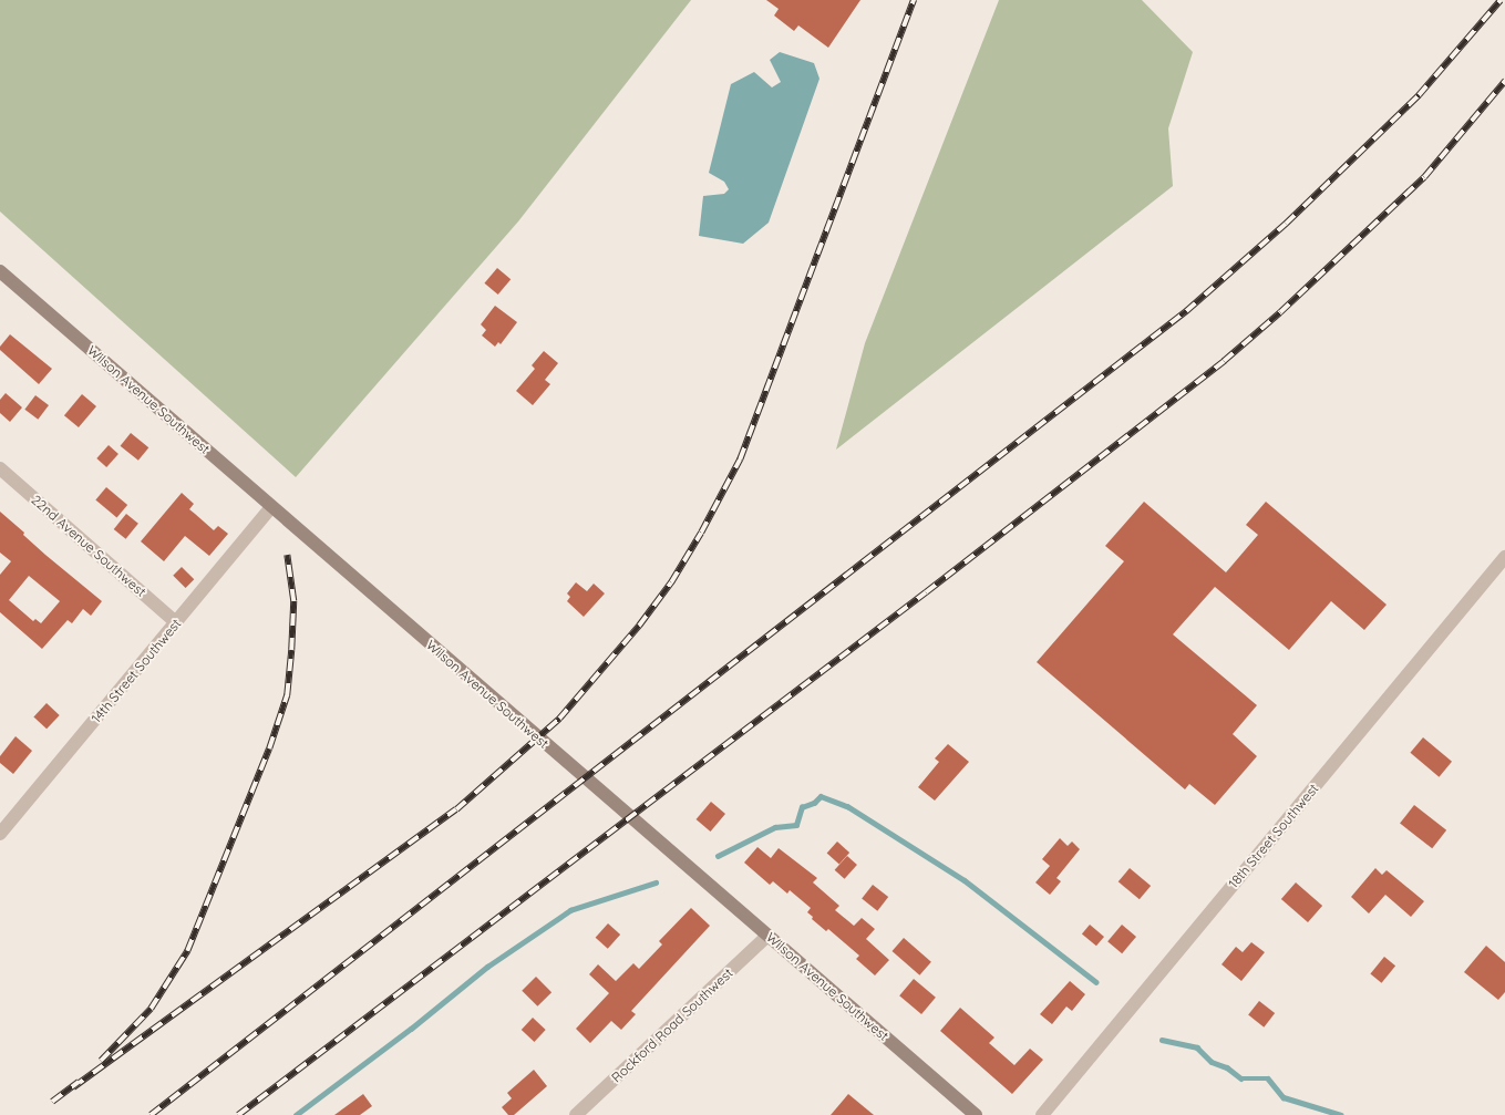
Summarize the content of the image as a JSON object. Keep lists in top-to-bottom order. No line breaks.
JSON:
{"streets":{"main road":["Wilson Avenue Southwest"],"street":["22nd Avenue Southwest","14th Street Southwest","18th Street Southwest","Rockford Road Southwest"]},"crossings":[["Wilson Avenue Southwest","14th Street Southwest"],["Wilson Avenue Southwest","Rockford Road Southwest"],["22nd Avenue Southwest","14th Street Southwest"]]}
